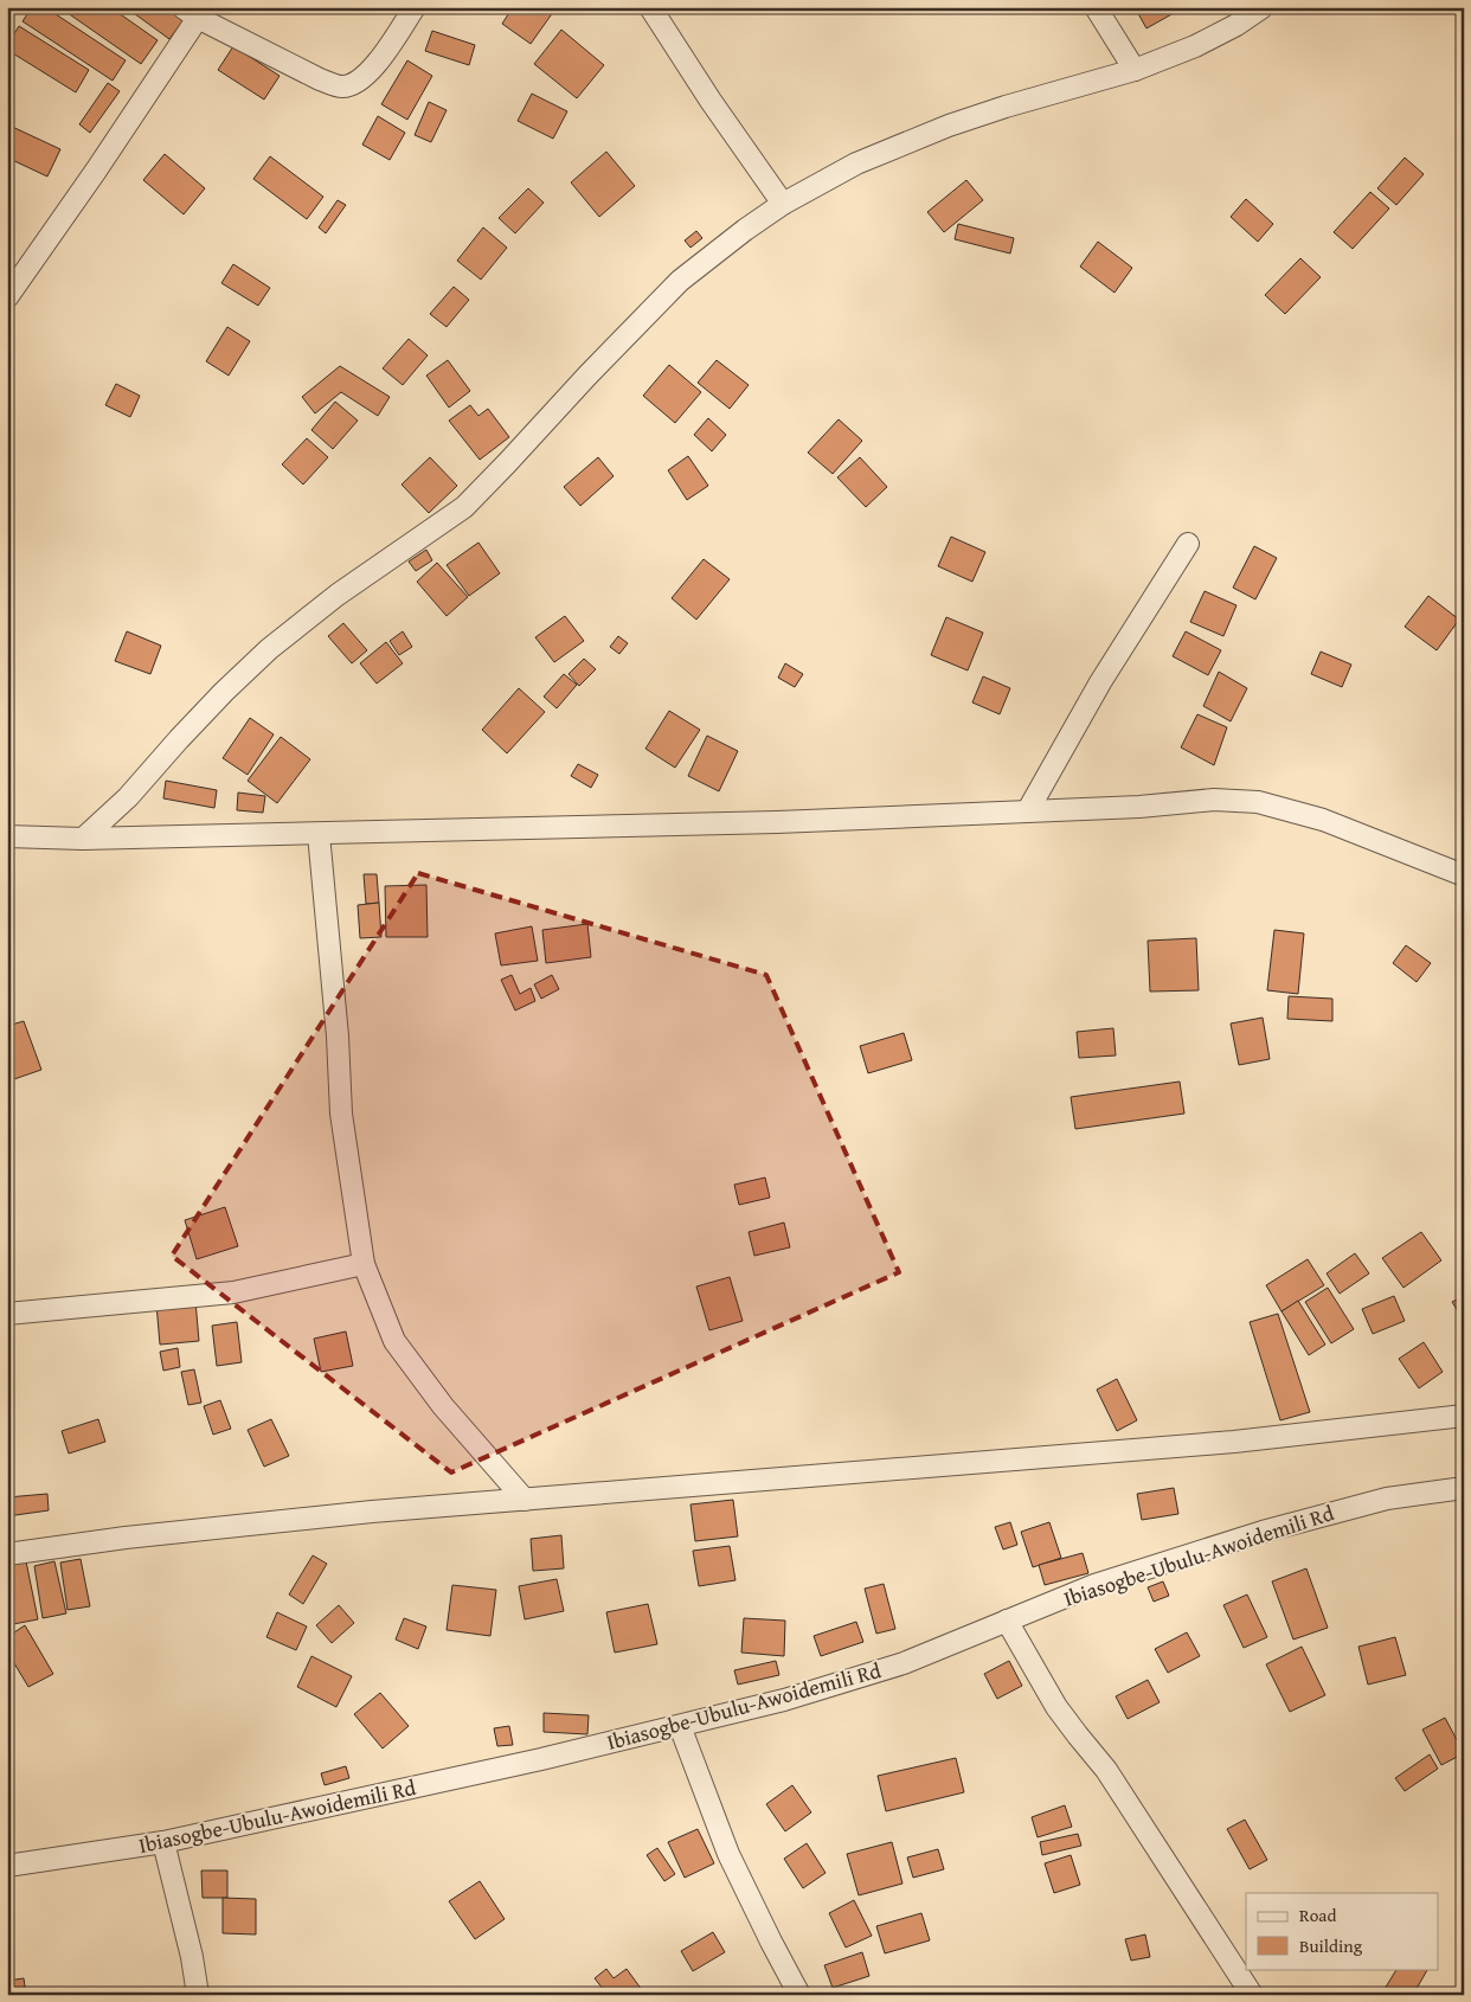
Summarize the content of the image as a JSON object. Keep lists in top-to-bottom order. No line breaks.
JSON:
{"streets":{"street":["Ibiasogbe-Ubulu-Awoidemili Rd"]},"legend":["Road","Building"]}
